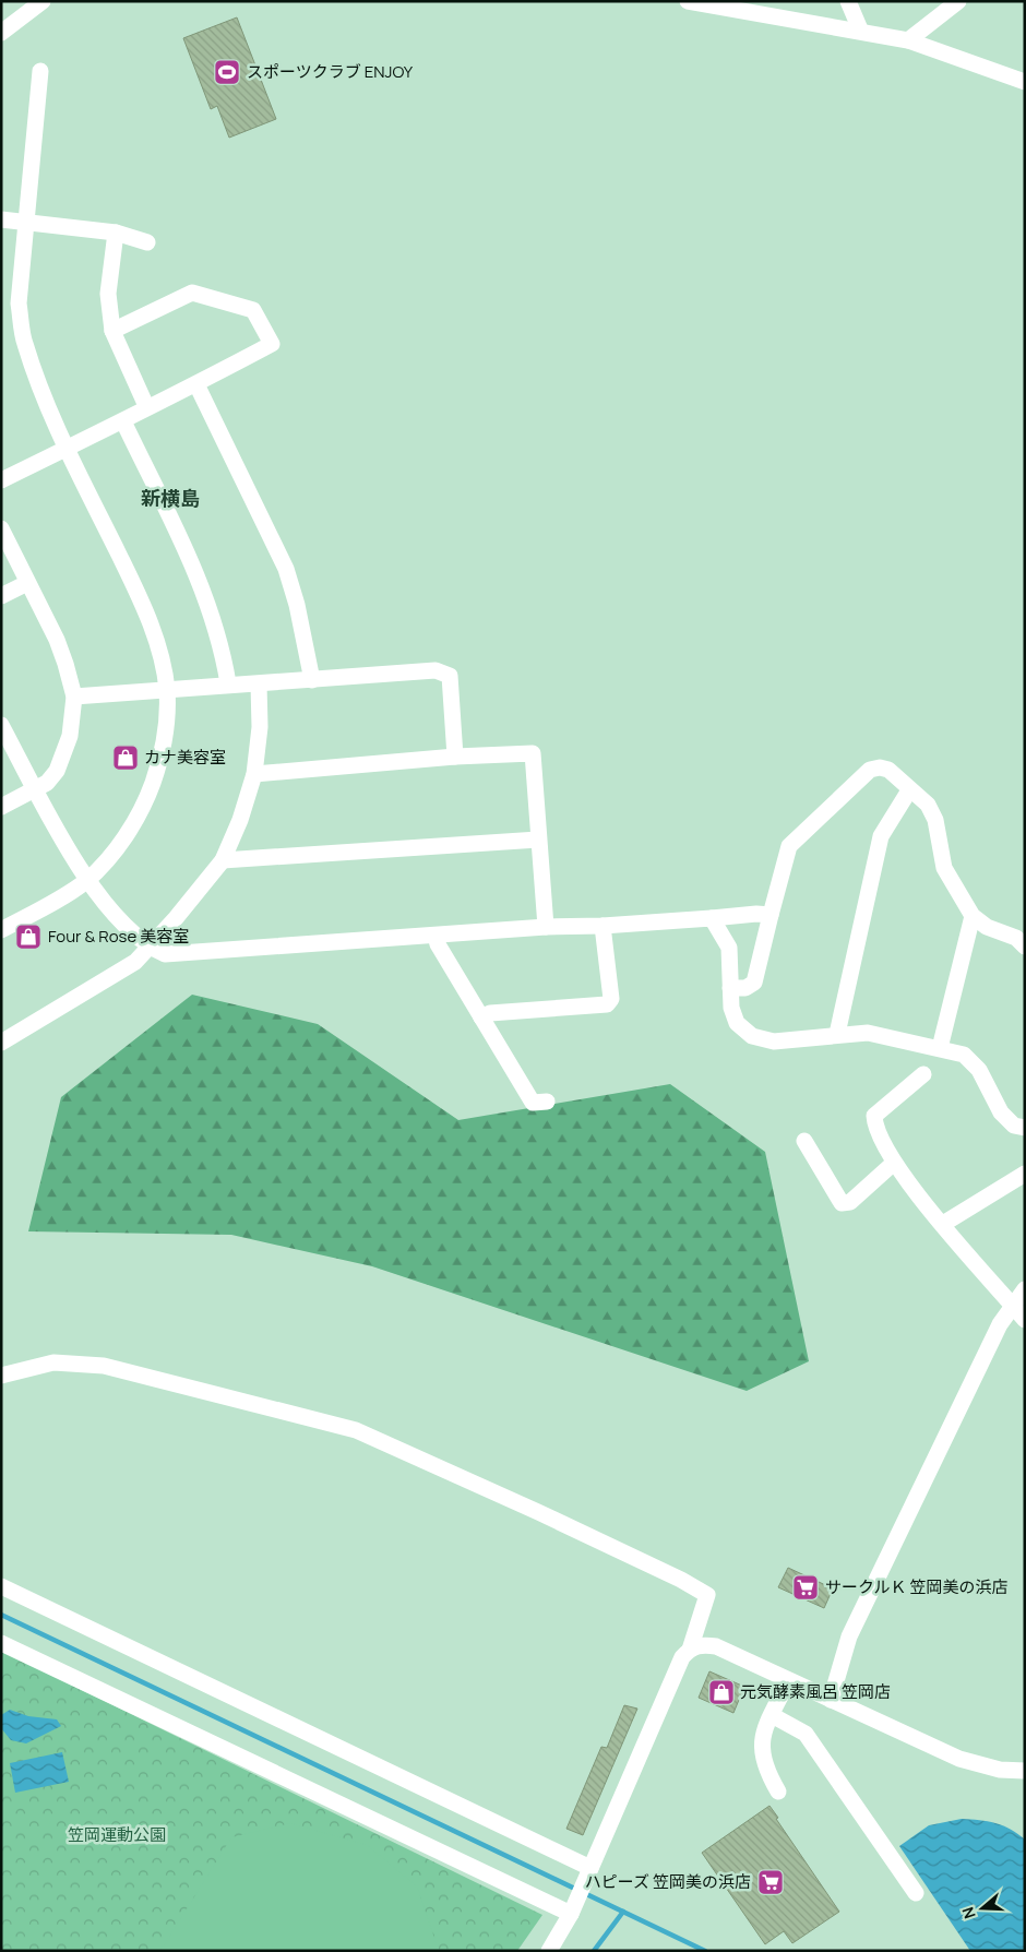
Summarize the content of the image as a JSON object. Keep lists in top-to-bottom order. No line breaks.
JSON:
{"districts":["新横島"],"parks":["笠岡運動公園"],"places":{"sports":["スポーツクラブ ENJOY"],"shop":["カナ美容室","Four & Rose 美容室","元気酵素風呂 笠岡店"],"supermarket":["サークルＫ 笠岡美の浜店","ハピーズ 笠岡美の浜店"]},"north":"left"}
